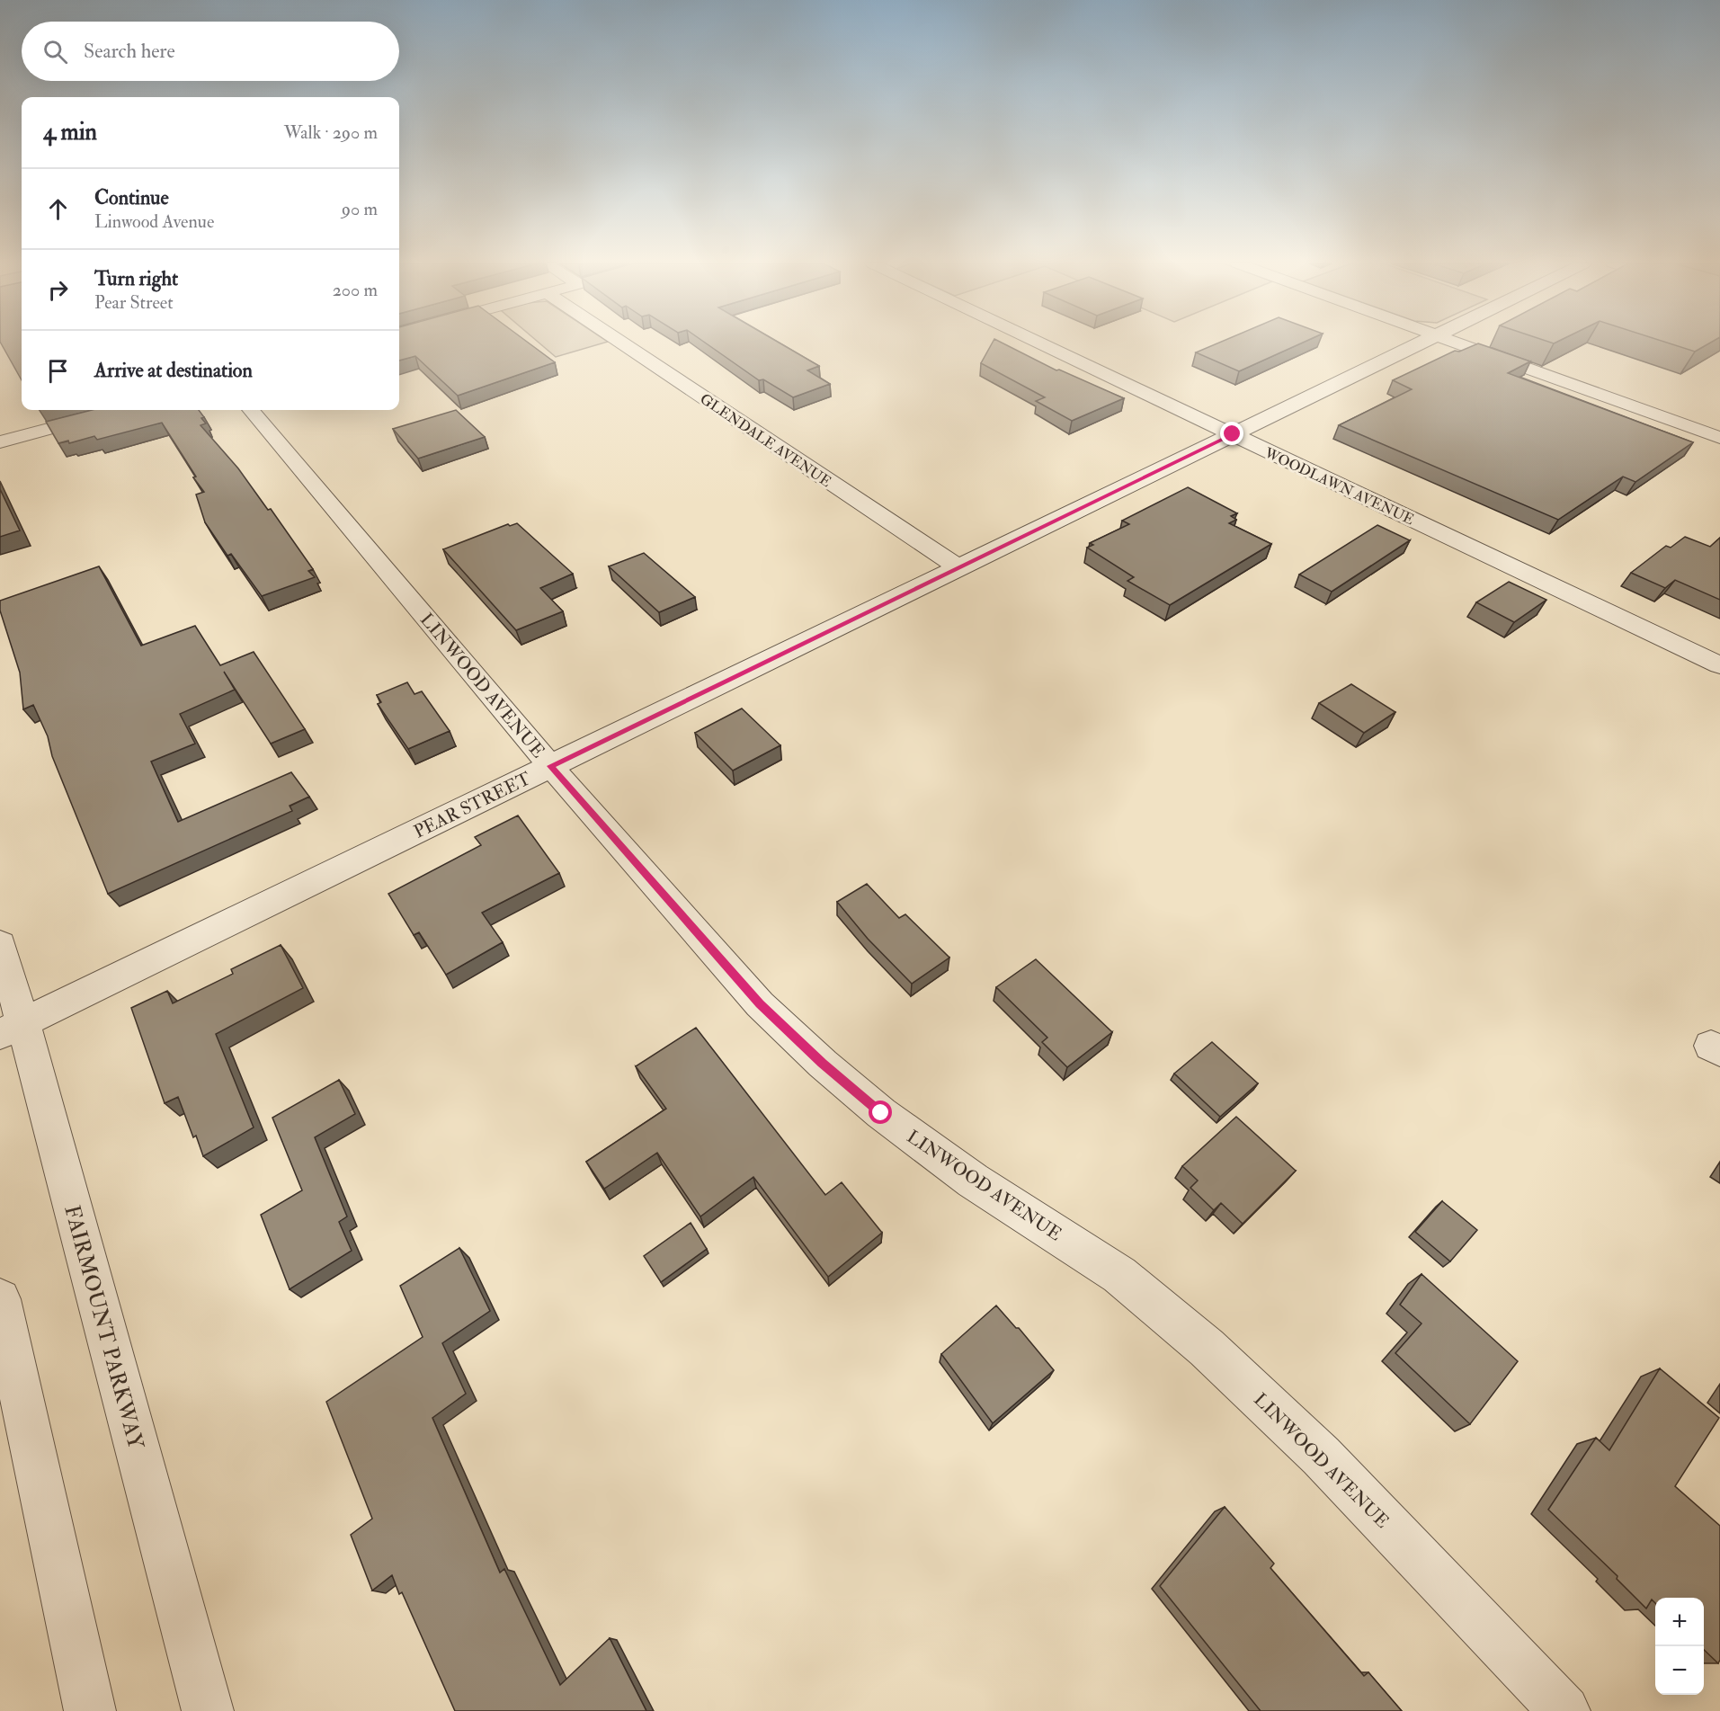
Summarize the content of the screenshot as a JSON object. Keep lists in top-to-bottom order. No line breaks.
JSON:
{"streets":{"street":["GLENDALE AVENUE","WOODLAWN AVENUE","LINWOOD AVENUE","PEAR STREET","FAIRMOUNT PARKWAY"]},"crossings":[["GLENDALE AVENUE","PEAR STREET"],["WOODLAWN AVENUE","PEAR STREET"],["LINWOOD AVENUE","PEAR STREET"],["PEAR STREET","FAIRMOUNT PARKWAY"]],"page":{"search":"Search here","heading":["4 min","Walk · 290 m"],"list":[["Continue","Linwood Avenue","90 m"],["Turn right","Pear Street","200 m"],"Arrive at destination"],"map_buttons":["+","−"]}}
